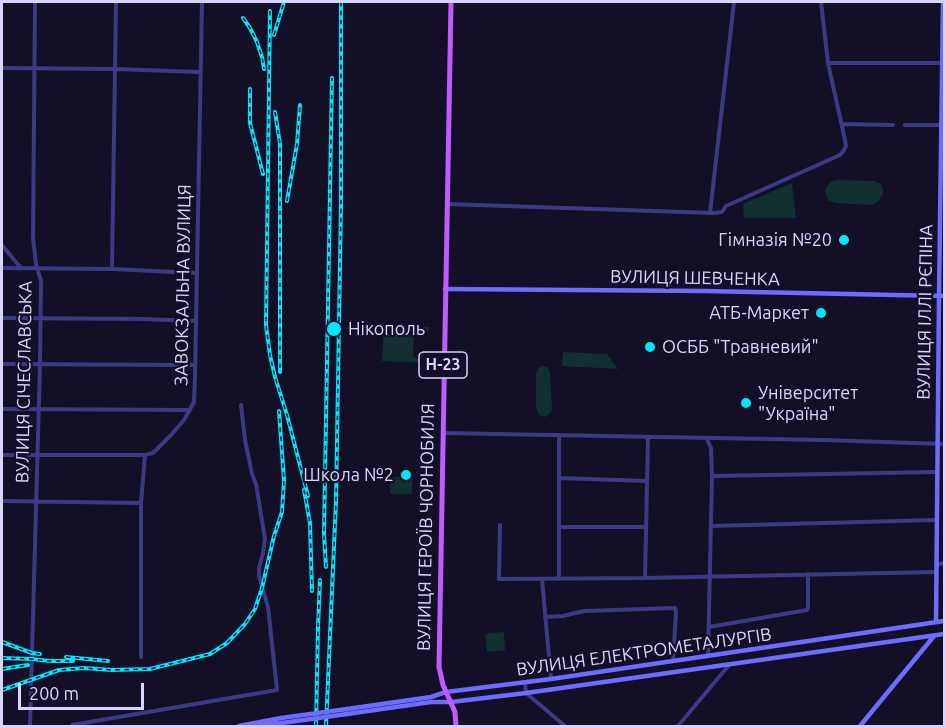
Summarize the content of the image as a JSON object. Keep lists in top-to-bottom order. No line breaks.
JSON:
{"streets":{"main road":["ВУЛИЦЯ ШЕВЧЕНКА","ВУЛИЦЯ ІЛЛІ РЄПІНА","Н-23","ВУЛИЦЯ ГЕРОЇВ ЧОРНОБИЛЯ","ВУЛИЦЯ ЕЛЕКТРОМЕТАЛУРГІВ"],"street":["ЗАВОКЗАЛЬНА ВУЛИЦЯ","ВУЛИЦЯ СІЧЕСЛАВСЬКА"]},"crossings":[["ВУЛИЦЯ ШЕВЧЕНКА","ВУЛИЦЯ ІЛЛІ РЄПІНА"],["ВУЛИЦЯ ШЕВЧЕНКА","ВУЛИЦЯ ГЕРОЇВ ЧОРНОБИЛЯ"],["ВУЛИЦЯ ІЛЛІ РЄПІНА","ВУЛИЦЯ ЕЛЕКТРОМЕТАЛУРГІВ"],["ВУЛИЦЯ ГЕРОЇВ ЧОРНОБИЛЯ","ВУЛИЦЯ ЕЛЕКТРОМЕТАЛУРГІВ"]],"places":["Гімназія №20","АТБ-Маркет","Нікополь","ОСББ \"Травневий\"","Університет \"Україна\"","Школа №2"],"scale_bar":"200 m"}
